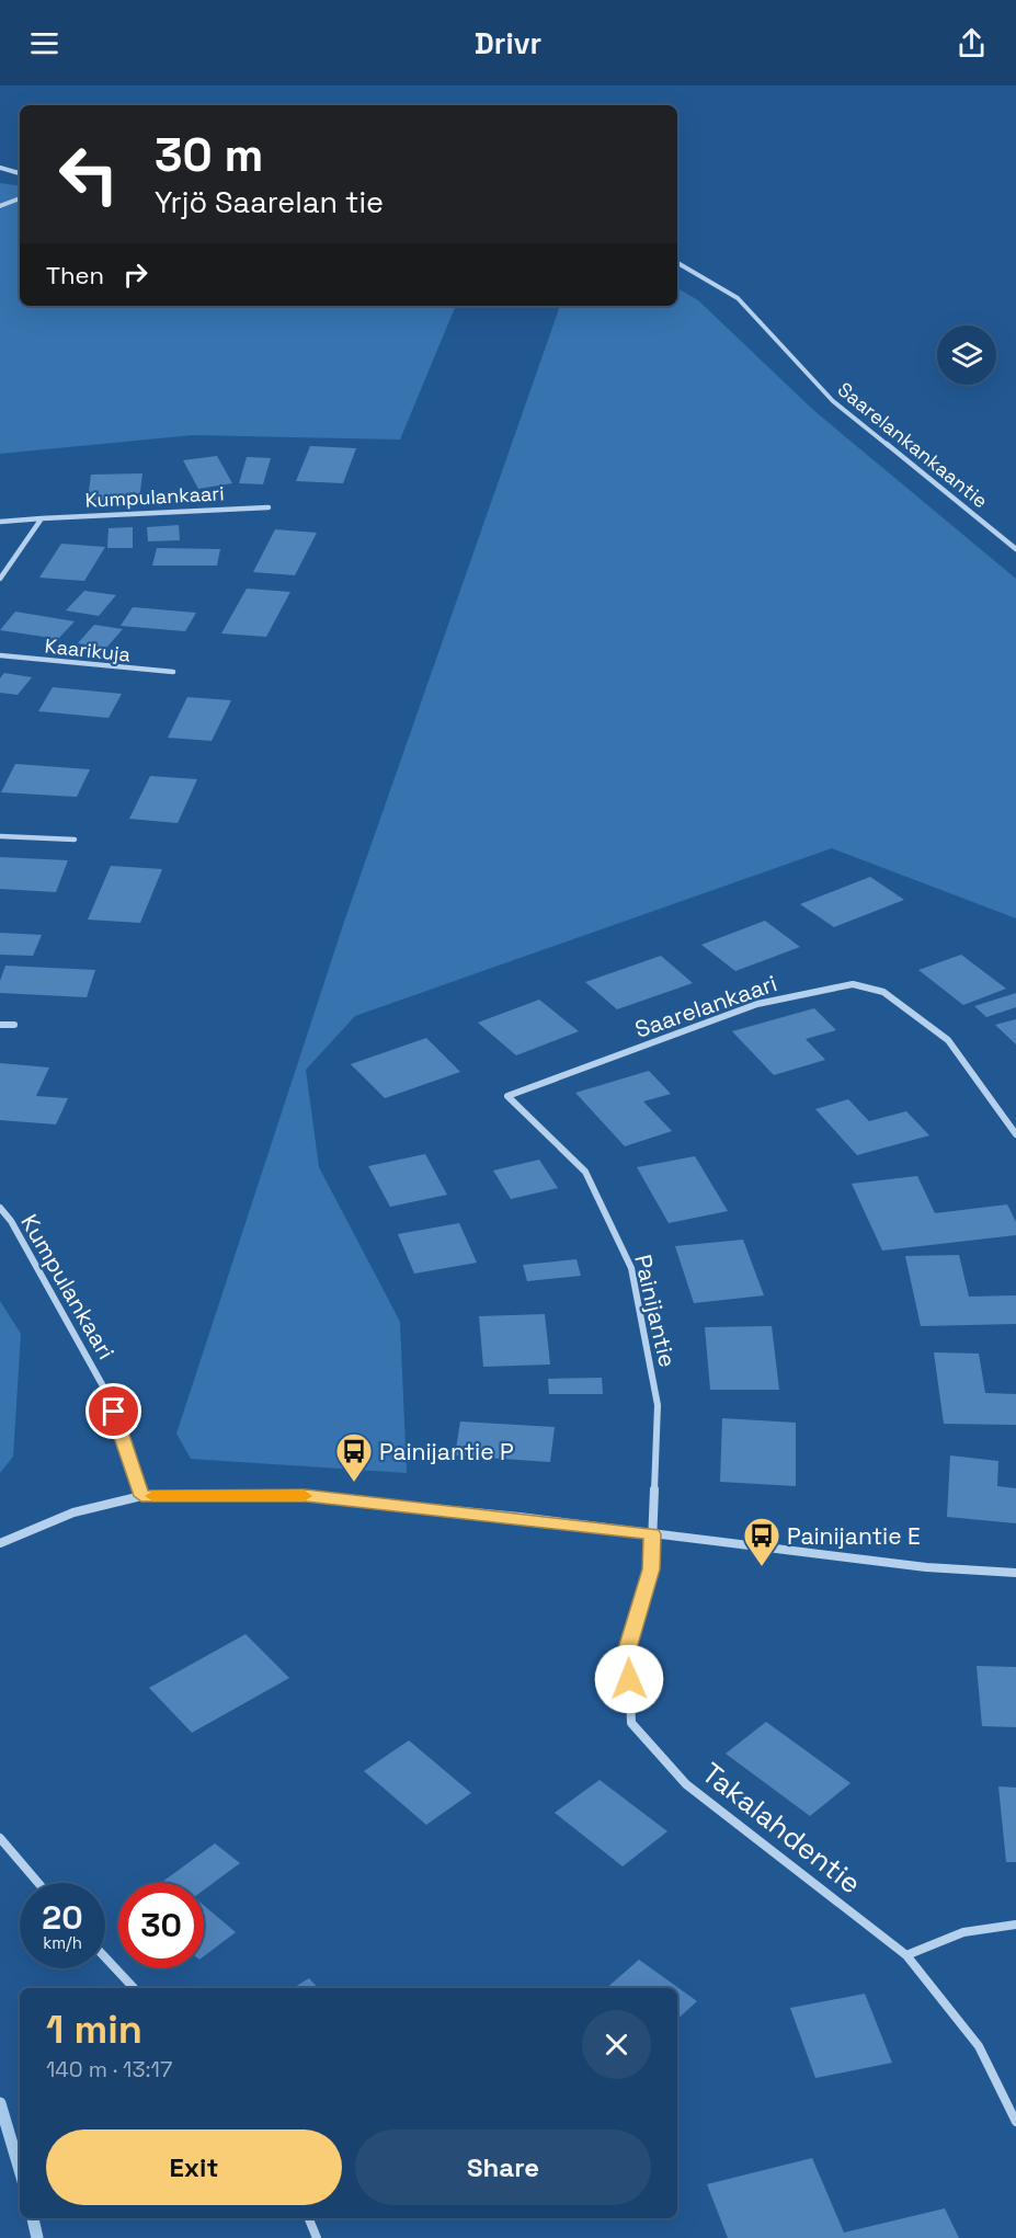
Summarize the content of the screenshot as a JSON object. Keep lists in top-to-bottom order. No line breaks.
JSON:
{"streets":{"street":["Saarelankankaantie","Kumpulankaari","Kaarikuja","Saarelankaari","Painijantie","Takalahdentie"]},"crossings":[["Saarelankaari","Painijantie"],["Painijantie","Takalahdentie"]],"places":{"bus stop":["Painijantie P","Painijantie E"]},"page":{"header":"Drivr","turn":["30 m","Yrjö Saarelan tie"],"then":"Then","speed":"20 km/h","limit":"30","heading":["1 min","140 m · 13:17"],"buttons":["Exit","Share"]}}
